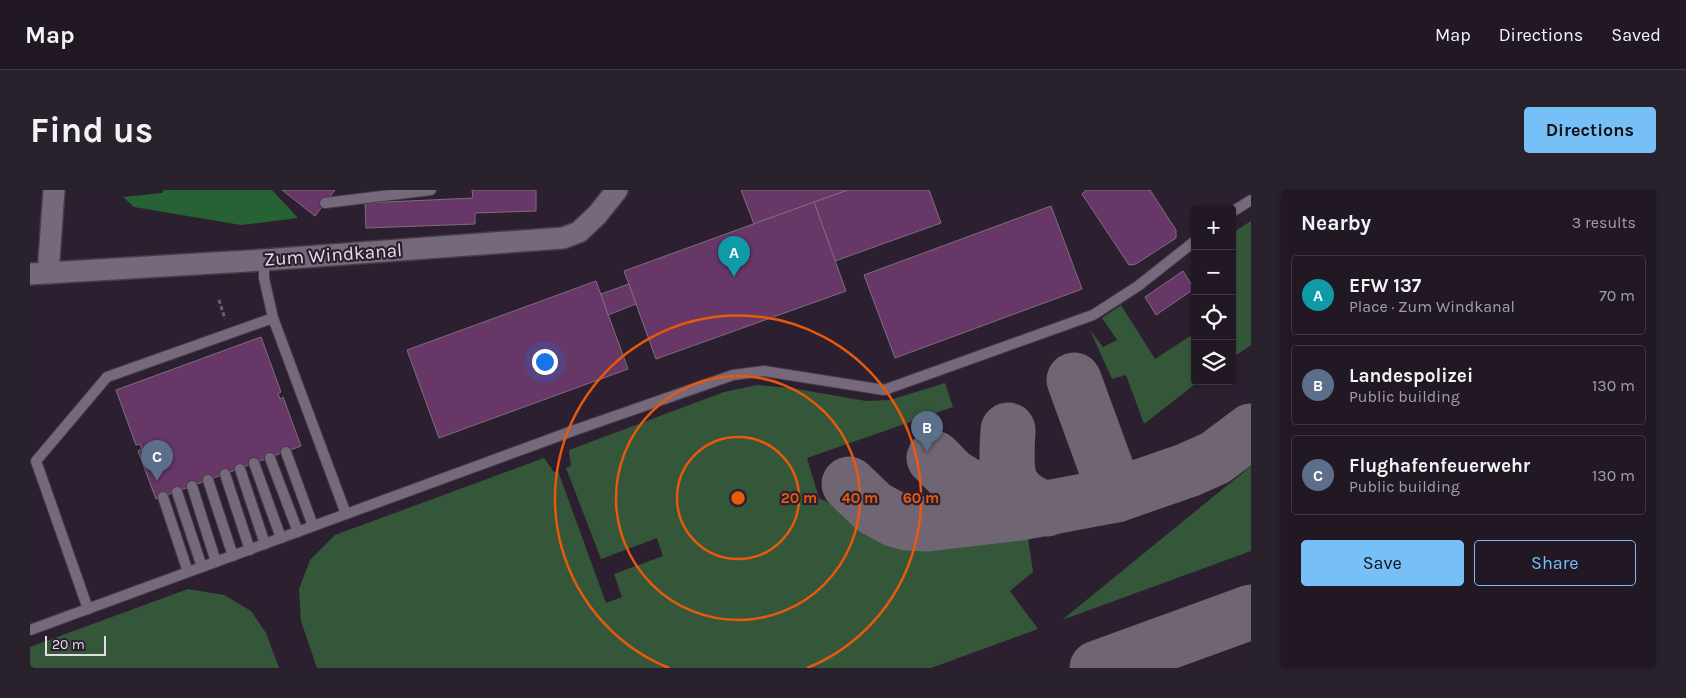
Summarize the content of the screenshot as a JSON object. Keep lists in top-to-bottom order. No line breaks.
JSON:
{"streets":{"street":["Zum Windkanal"]},"scale_bar":"20 m","page":{"header":"Map","nav":["Map","Directions","Saved"],"buttons":["Directions",["Save","Share"]],"title":"Find us","heading":["Nearby","3 results"],"map_buttons":["+","−"],"pins":["A","B","C"],"list":[{"mark":"A","name":"EFW 137","note":"Place · Zum Windkanal","value":"70 m"},{"mark":"B","name":"Landespolizei","note":"Public building","value":"130 m"},{"mark":"C","name":"Flughafenfeuerwehr","note":"Public building","value":"130 m"}],"scale":"20 m"},"rings":["20 m","40 m","60 m"]}
